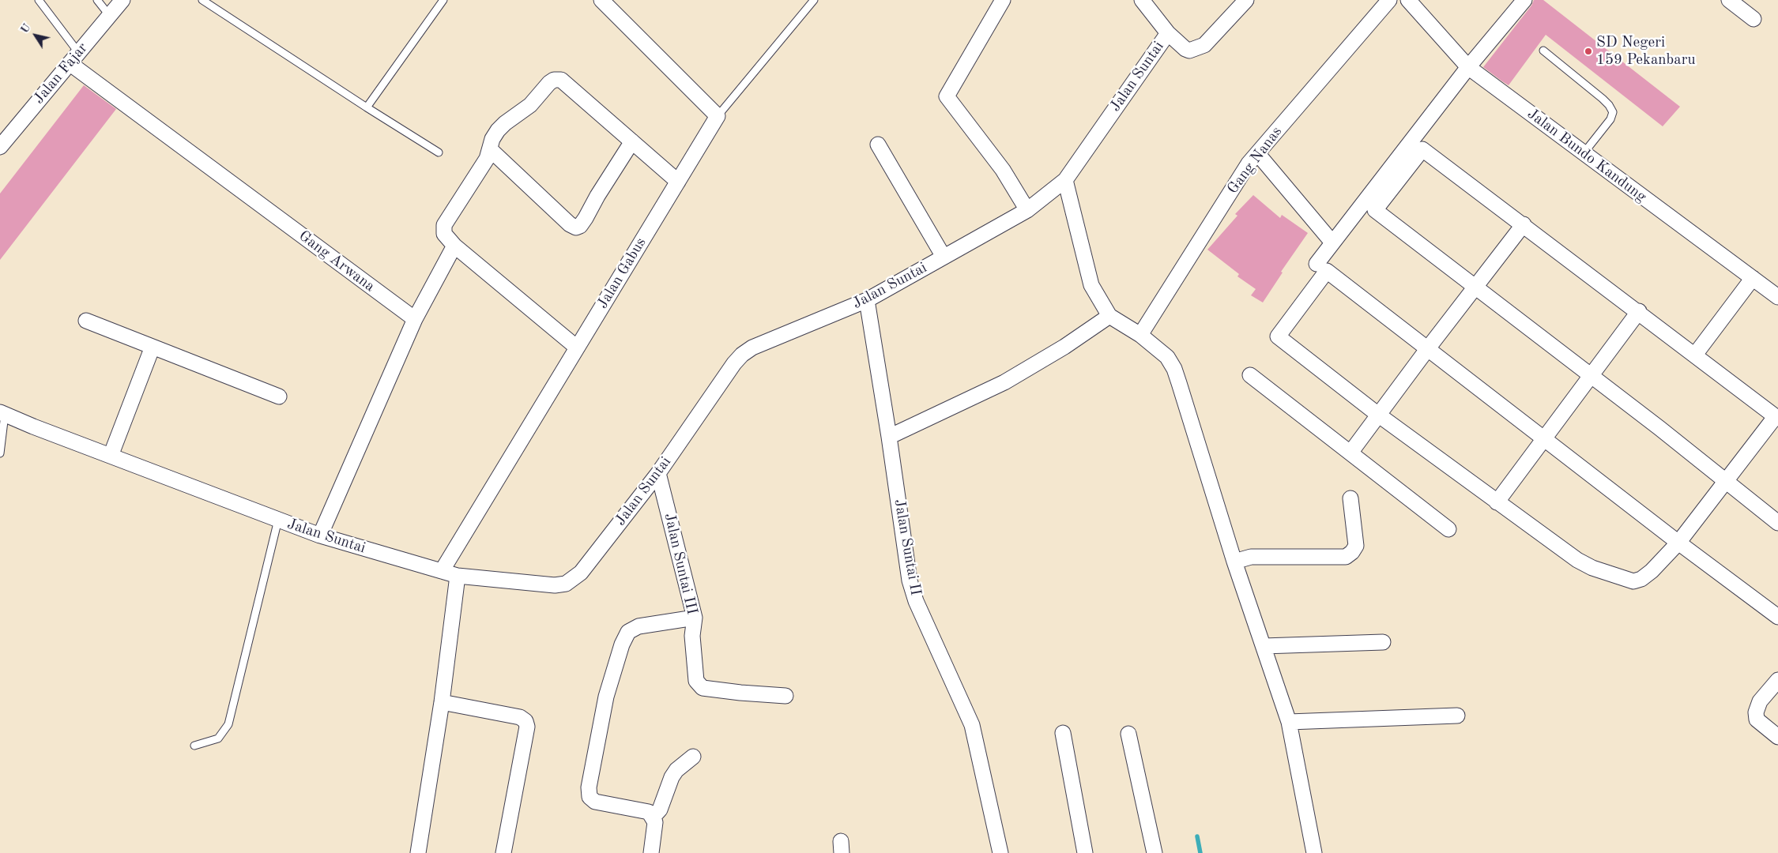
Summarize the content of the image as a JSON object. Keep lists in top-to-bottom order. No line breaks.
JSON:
{"streets":{"street":["Jalan Fajar","Jalan Suntai","Jalan Bundo Kandung","Gang Nanas","Gang Arwana","Jalan Gabus","Jalan Suntai II","Jalan Suntai III"]},"crossings":[["Jalan Fajar","Gang Arwana"],["Jalan Suntai","Jalan Gabus"],["Jalan Suntai","Jalan Suntai II"],["Jalan Suntai","Jalan Suntai III"]],"places":["SD Negeri 159 Pekanbaru"],"north":"top left"}
